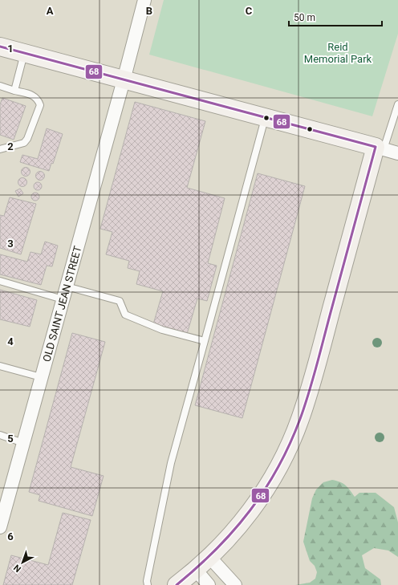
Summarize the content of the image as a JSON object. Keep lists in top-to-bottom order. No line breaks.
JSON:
{"streets":{"street":["OLD SAINT JEAN STREET"]},"parks":["Reid Memorial Park"],"lines":["transit line 68"],"scale_bar":"50 m","north":"bottom left","grid":{"columns":["A","B","C"],"rows":["1","2","3","4","5","6"]}}
